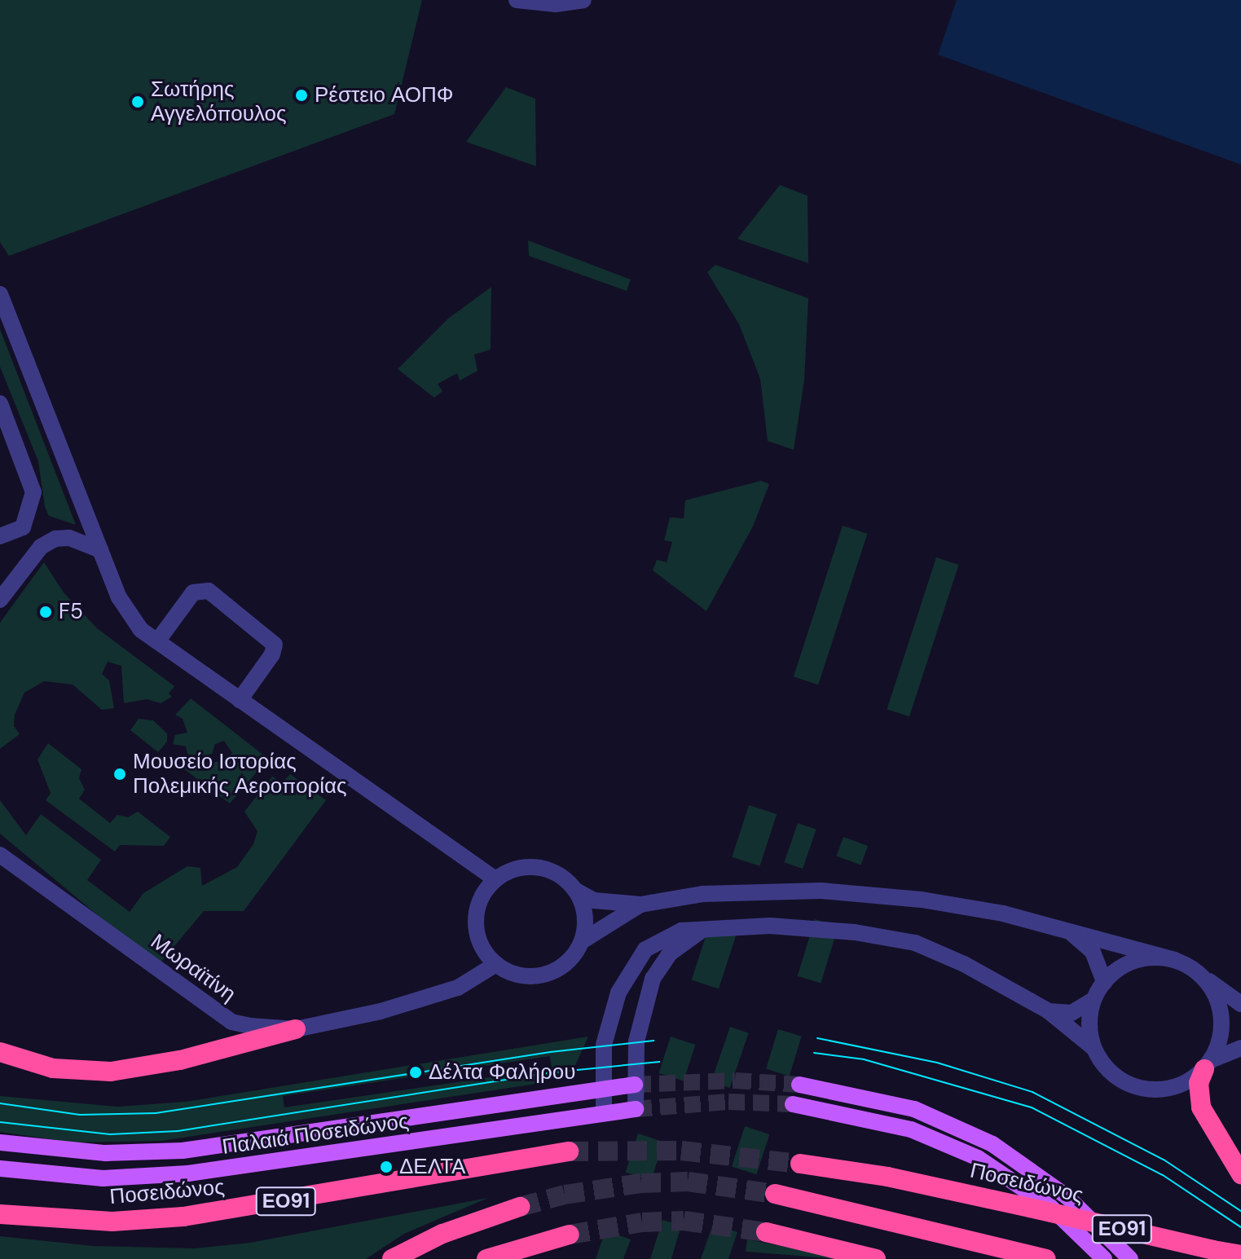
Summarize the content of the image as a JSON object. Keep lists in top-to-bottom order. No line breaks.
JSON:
{"streets":{"highway":["Ποσειδώνος","ΕΟ91"],"main road":["Παλαιά Ποσειδώνος"],"street":["Μωραϊτίνη"]},"places":["Ρέστειο ΑΟΠΦ","Σωτήρης Αγγελόπουλος","F5","Μουσείο Ιστορίας Πολεμικής Αεροπορίας","Δέλτα Φαλήρου","ΔΕΛΤΑ"]}
